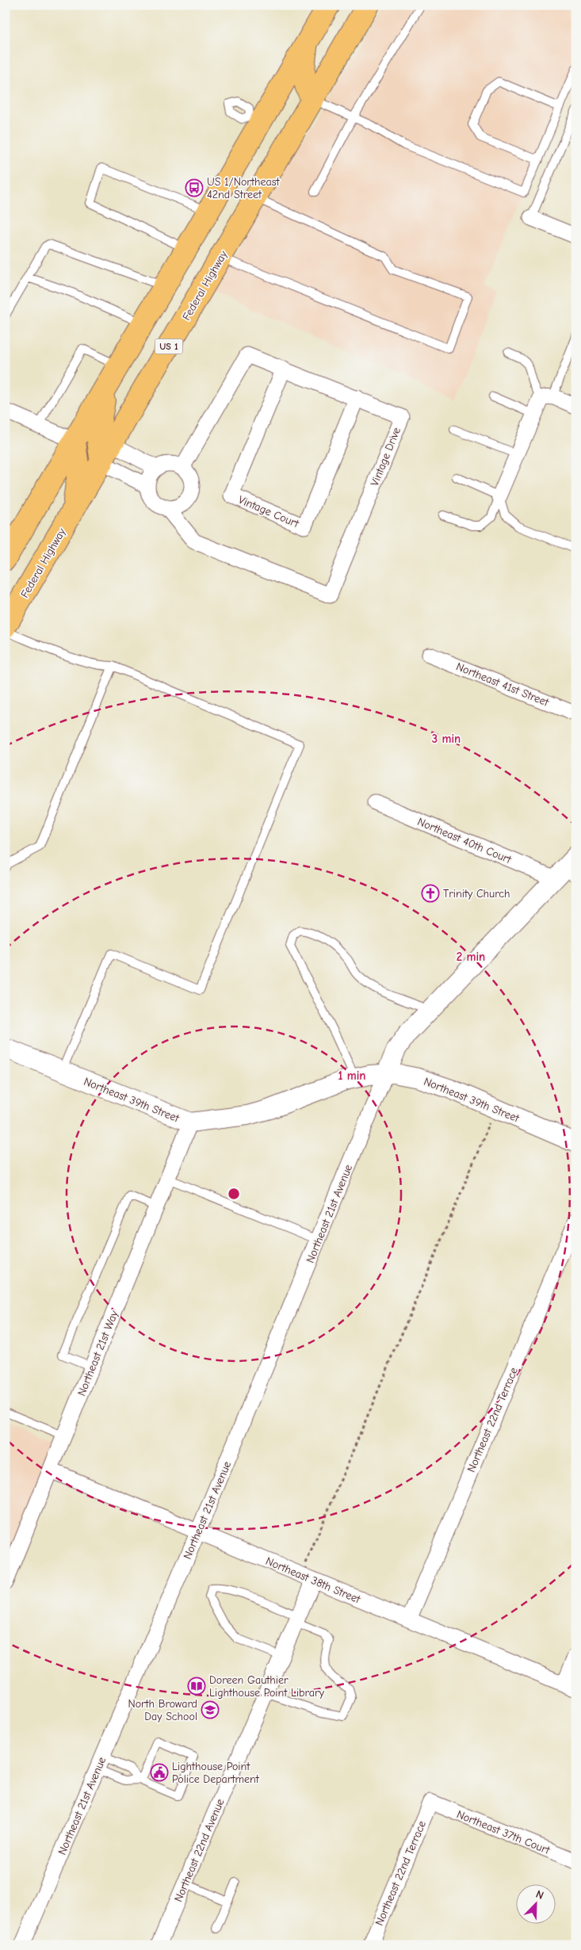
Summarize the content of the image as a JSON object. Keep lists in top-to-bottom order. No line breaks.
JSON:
{"streets":{"main road":["Federal Highway","US 1"],"street":["Vintage Drive","Vintage Court","Northeast 41st Street","Northeast 40th Court","Northeast 39th Street","Northeast 21st Avenue","Northeast 21st Way","Northeast 22nd Terrace","Northeast 38th Street","Northeast 37th Court","Northeast 22nd Avenue"]},"crossings":[["Vintage Drive","Vintage Court"],["Northeast 39th Street","Northeast 21st Avenue"],["Northeast 39th Street","Northeast 21st Way"],["Northeast 21st Avenue","Northeast 38th Street"],["Northeast 21st Way","Northeast 38th Street"],["Northeast 22nd Terrace","Northeast 38th Street"],["Northeast 22nd Terrace","Northeast 37th Court"],["Northeast 38th Street","Northeast 22nd Avenue"]],"places":{"bus stop":["US 1/Northeast 42nd Street"],"church":["Trinity Church"],"library":["Doreen Gauthier Lighthouse Point Library"],"school or university":["North Broward Day School"],"public building":["Lighthouse Point Police Department"]},"north":"top right","rings":["3 min","2 min","1 min"]}
